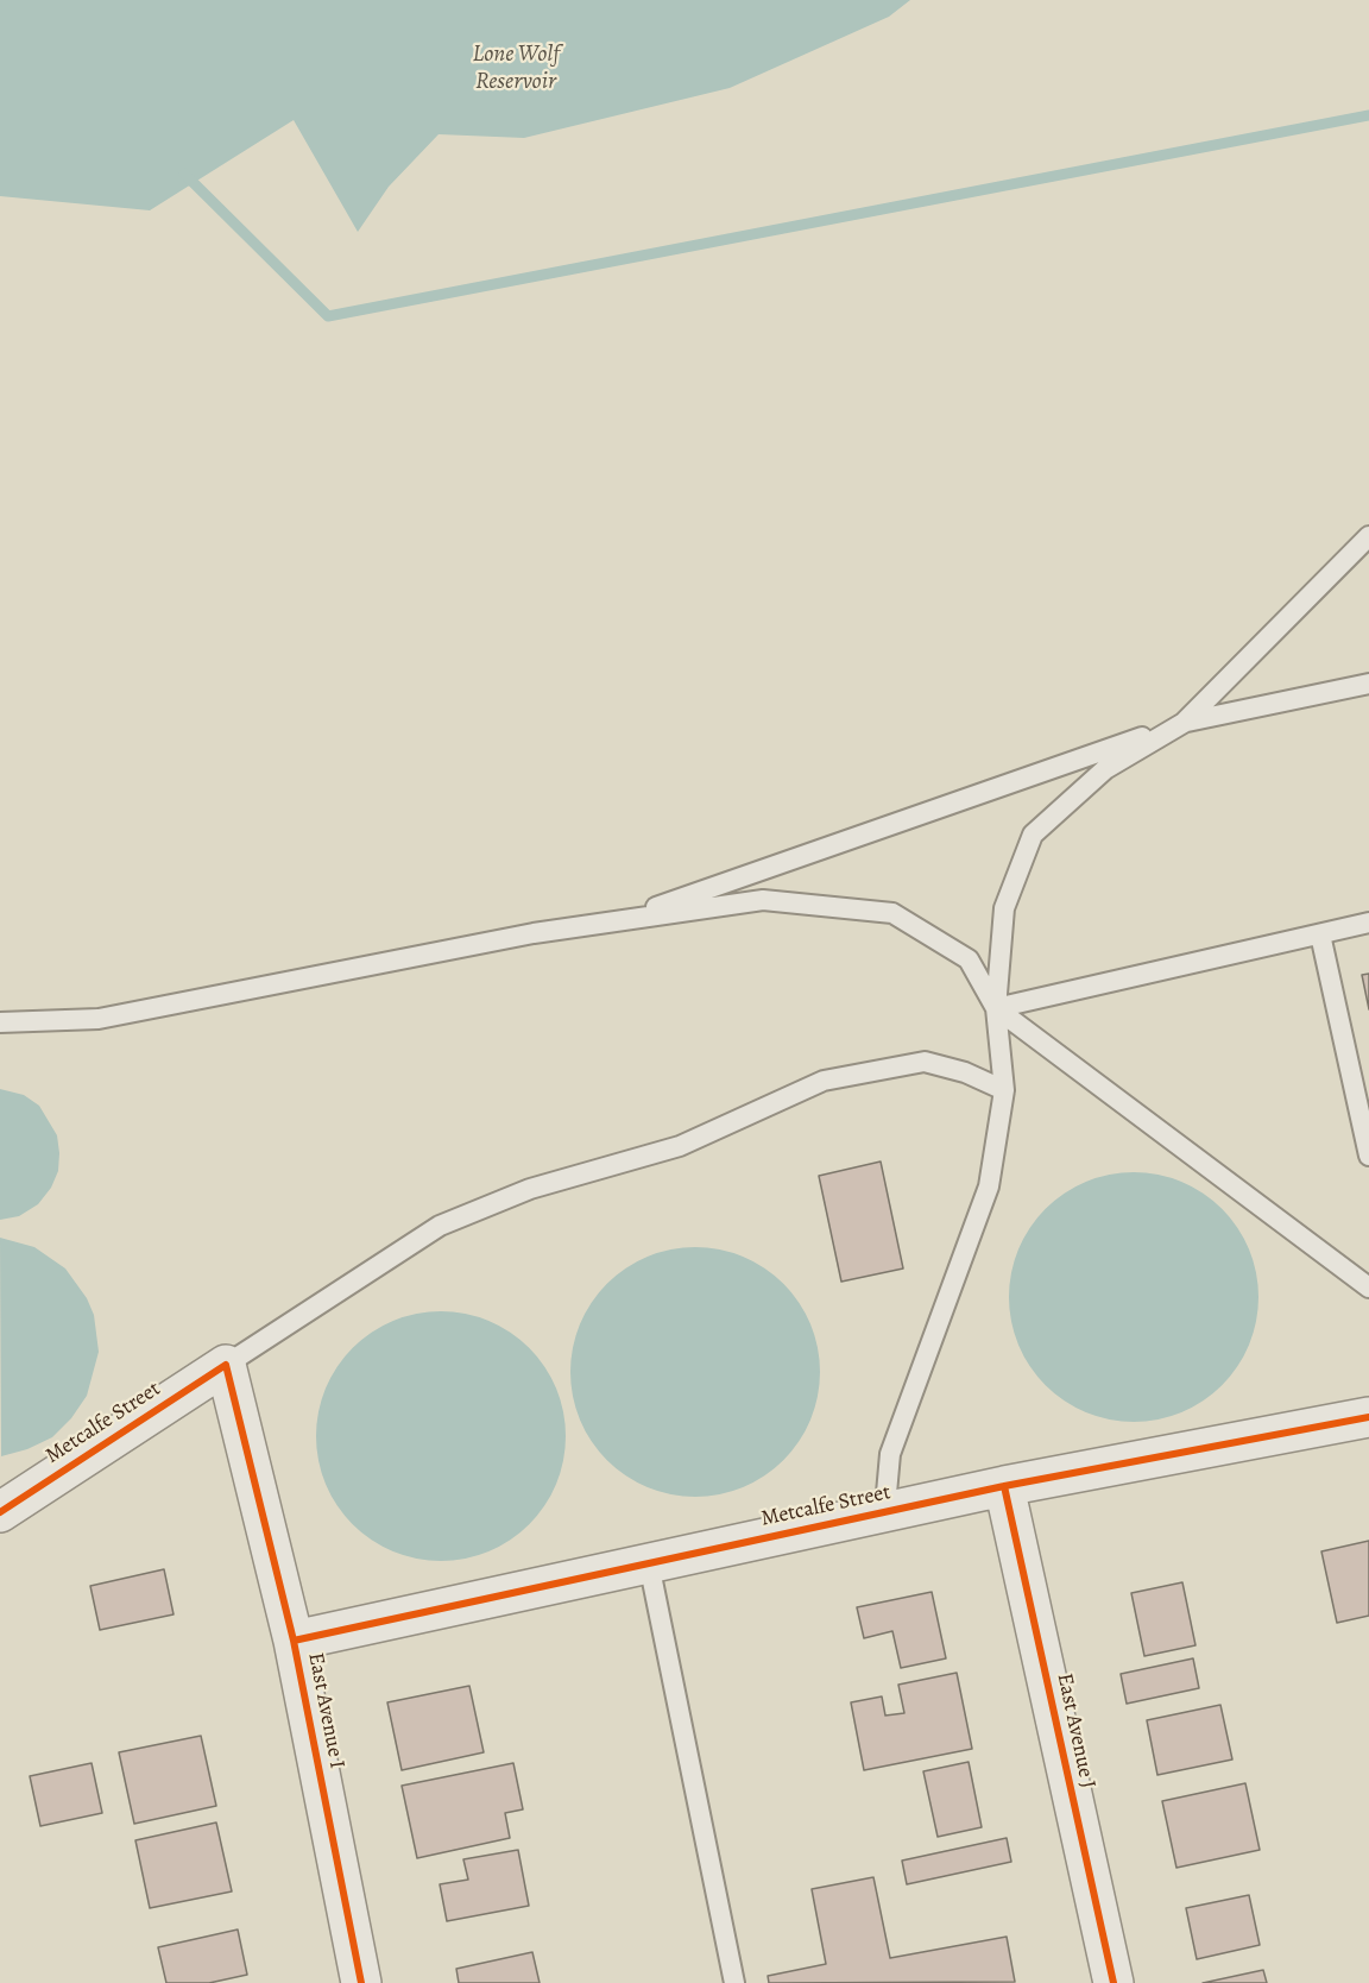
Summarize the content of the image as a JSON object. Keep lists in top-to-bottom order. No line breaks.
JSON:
{"streets":{"street":["Metcalfe Street","East Avenue I","East Avenue J"]},"crossings":[["Metcalfe Street","East Avenue I"],["Metcalfe Street","East Avenue J"]],"water":["Lone Wolf Reservoir"]}
